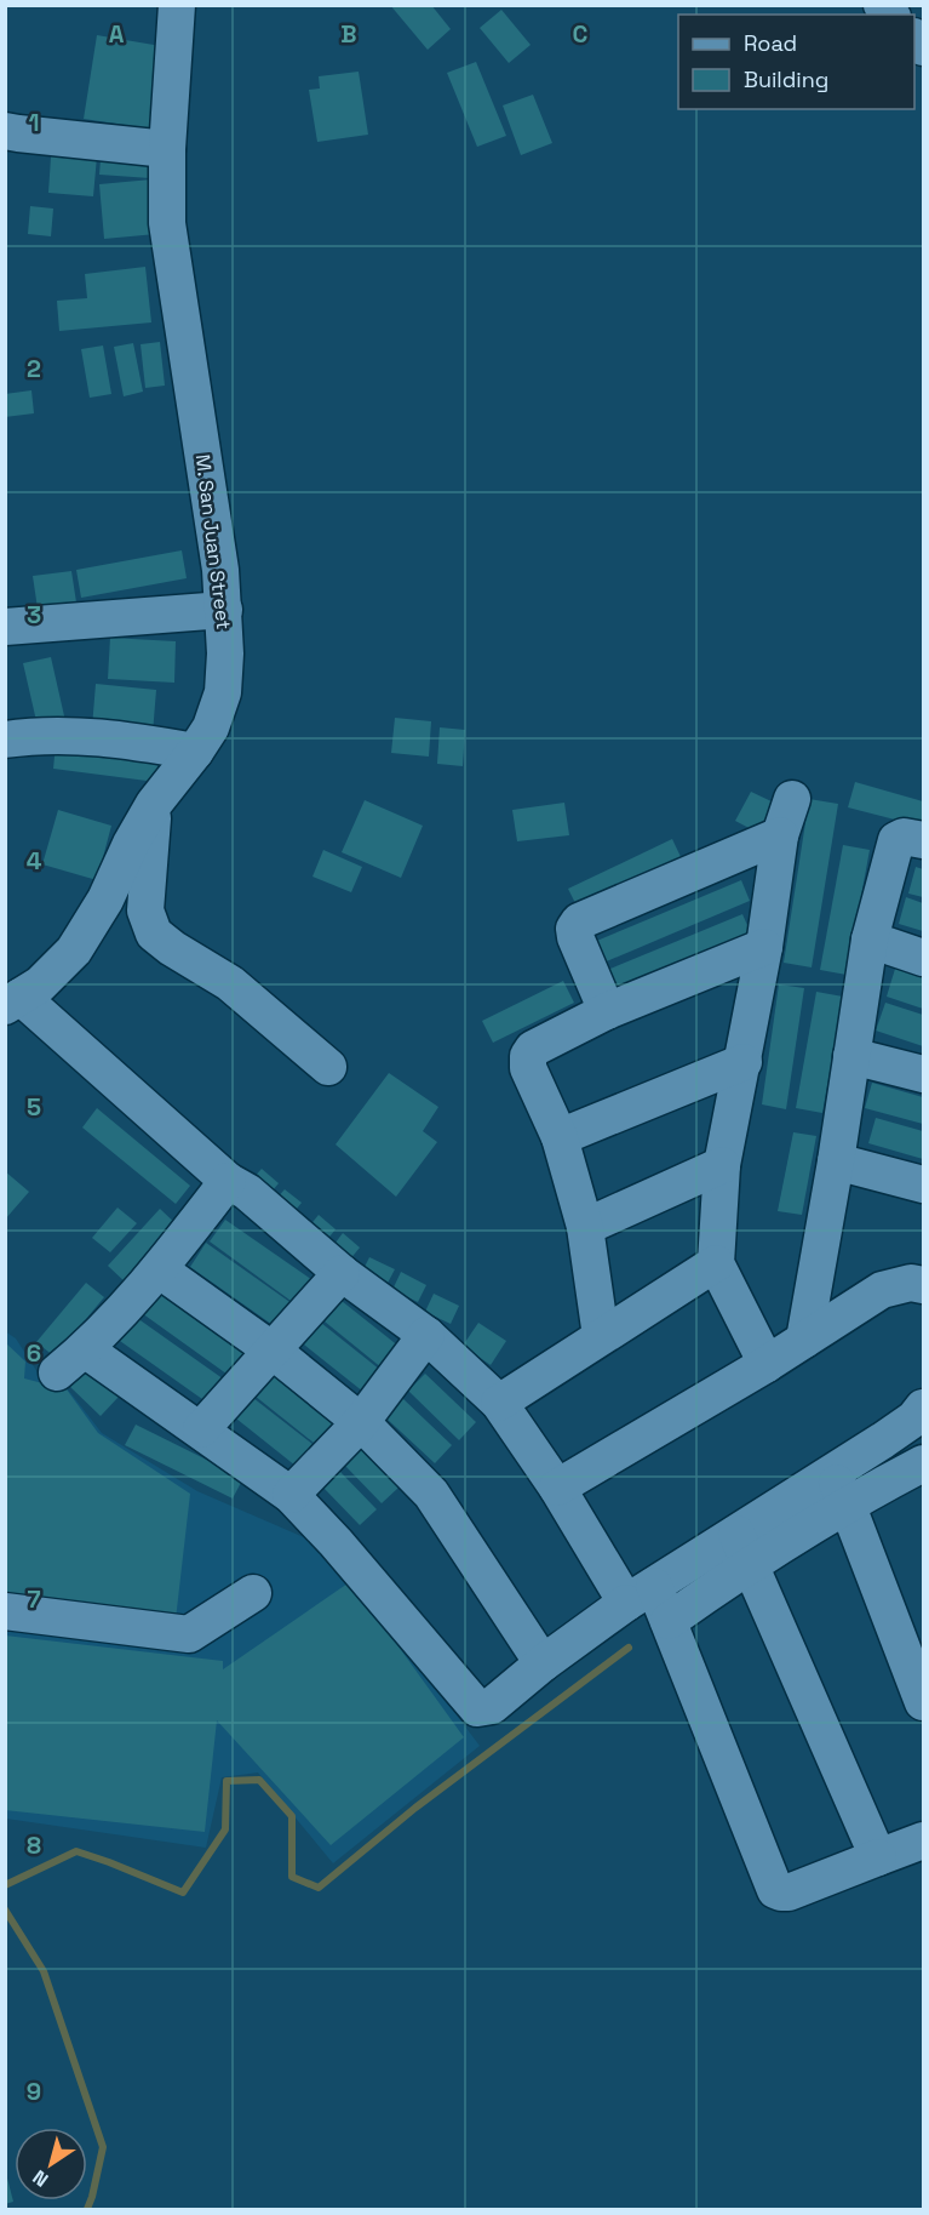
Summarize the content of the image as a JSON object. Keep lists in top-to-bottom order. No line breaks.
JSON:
{"streets":{"street":["M. San Juan Street"]},"legend":["Road","Building"],"north":"bottom left","grid":{"columns":["A","B","C"],"rows":["1","2","3","4","5","6","7","8","9"]}}
